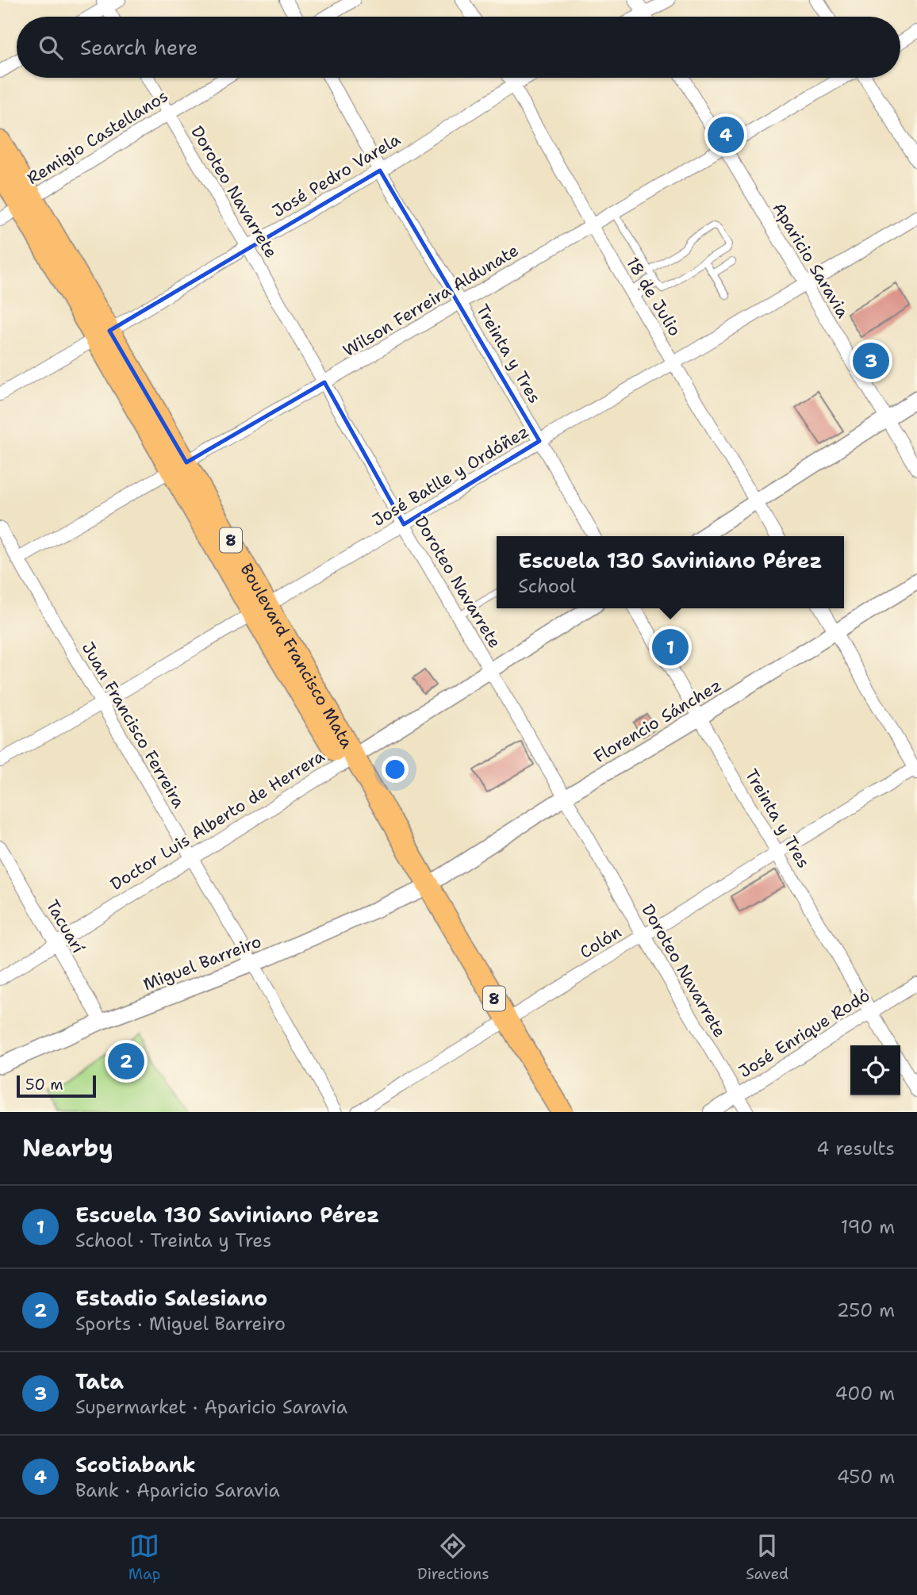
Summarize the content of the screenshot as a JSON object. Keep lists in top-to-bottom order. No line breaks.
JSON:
{"streets":{"main road":["8","Boulevard Francisco Mata"],"street":["Remigio Castellanos","José Pedro Varela","Doroteo Navarrete","Aparicio Saravia","18 de Julio","Wilson Ferreira Aldunate","Treinta y Tres","José Batlle y Ordóñez","Florencio Sánchez","Juan Francisco Ferreira","Doctor Luis Alberto de Herrera","Tacuarí","Colón","Miguel Barreiro","José Enrique Rodó"]},"crossings":[["Remigio Castellanos","Doroteo Navarrete"],["Remigio Castellanos","Boulevard Francisco Mata"],["José Pedro Varela","Doroteo Navarrete"],["José Pedro Varela","18 de Julio"],["José Pedro Varela","Treinta y Tres"],["José Pedro Varela","Boulevard Francisco Mata"],["Doroteo Navarrete","Wilson Ferreira Aldunate"],["Doroteo Navarrete","José Batlle y Ordóñez"],["Doroteo Navarrete","Florencio Sánchez"],["Doroteo Navarrete","Doctor Luis Alberto de Herrera"],["Doroteo Navarrete","Colón"],["Doroteo Navarrete","José Enrique Rodó"],["Aparicio Saravia","Wilson Ferreira Aldunate"],["Aparicio Saravia","José Batlle y Ordóñez"],["18 de Julio","Wilson Ferreira Aldunate"],["18 de Julio","José Batlle y Ordóñez"],["Wilson Ferreira Aldunate","Treinta y Tres"],["Wilson Ferreira Aldunate","Boulevard Francisco Mata"],["Wilson Ferreira Aldunate","Juan Francisco Ferreira"],["Treinta y Tres","José Batlle y Ordóñez"],["Treinta y Tres","Florencio Sánchez"],["Treinta y Tres","Colón"],["Treinta y Tres","José Enrique Rodó"],["José Batlle y Ordóñez","Boulevard Francisco Mata"],["José Batlle y Ordóñez","Juan Francisco Ferreira"],["Boulevard Francisco Mata","Florencio Sánchez"],["Boulevard Francisco Mata","Doctor Luis Alberto de Herrera"],["Boulevard Francisco Mata","Colón"],["Boulevard Francisco Mata","Miguel Barreiro"],["Florencio Sánchez","Miguel Barreiro"],["Juan Francisco Ferreira","Doctor Luis Alberto de Herrera"],["Juan Francisco Ferreira","Miguel Barreiro"],["Doctor Luis Alberto de Herrera","Tacuarí"],["Tacuarí","Miguel Barreiro"]],"scale_bar":"50 m","page":{"search":"Search here","pins":["4","3","1","2"],"popup":["Escuela 130 Saviniano Pérez","School"],"scale":"50 m","heading":["Nearby","4 results"],"list":[{"mark":"1","name":"Escuela 130 Saviniano Pérez","note":"School · Treinta y Tres","value":"190 m"},{"mark":"2","name":"Estadio Salesiano","note":"Sports · Miguel Barreiro","value":"250 m"},{"mark":"3","name":"Tata","note":"Supermarket · Aparicio Saravia","value":"400 m"},{"mark":"4","name":"Scotiabank","note":"Bank · Aparicio Saravia","value":"450 m"}],"nav":["Map","Directions","Saved"]}}
